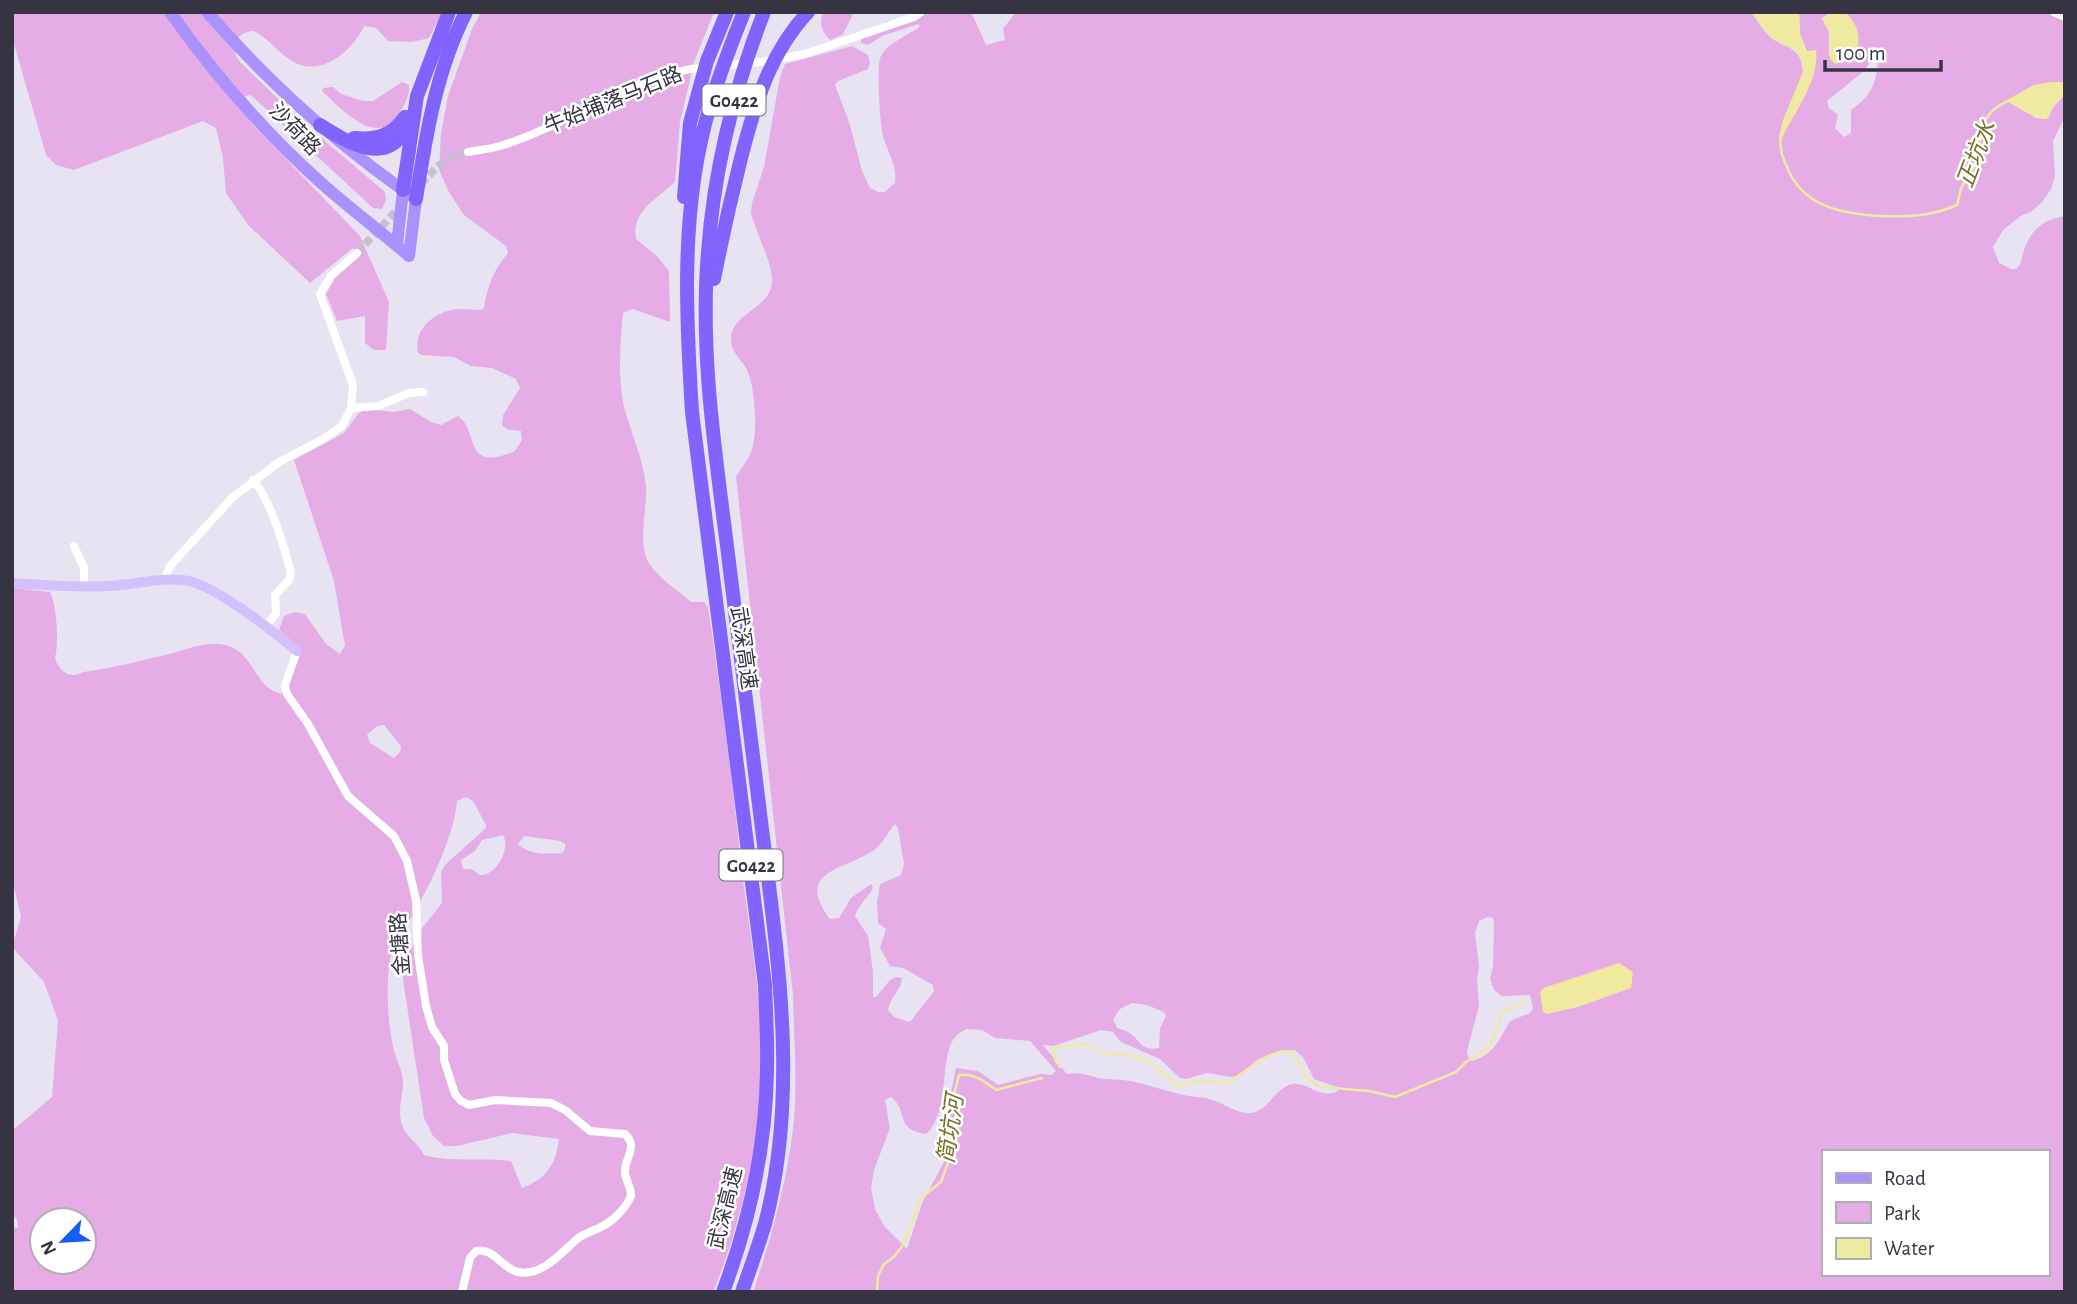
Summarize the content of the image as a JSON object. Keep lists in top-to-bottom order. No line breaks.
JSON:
{"streets":{"highway":["G0422","武深高速"],"main road":["沙荷路"],"street":["牛始埔落马石路","金塘路"]},"water":["正坑水","简坑河"],"legend":["Road","Park","Water"],"scale_bar":"100 m","north":"bottom left"}
